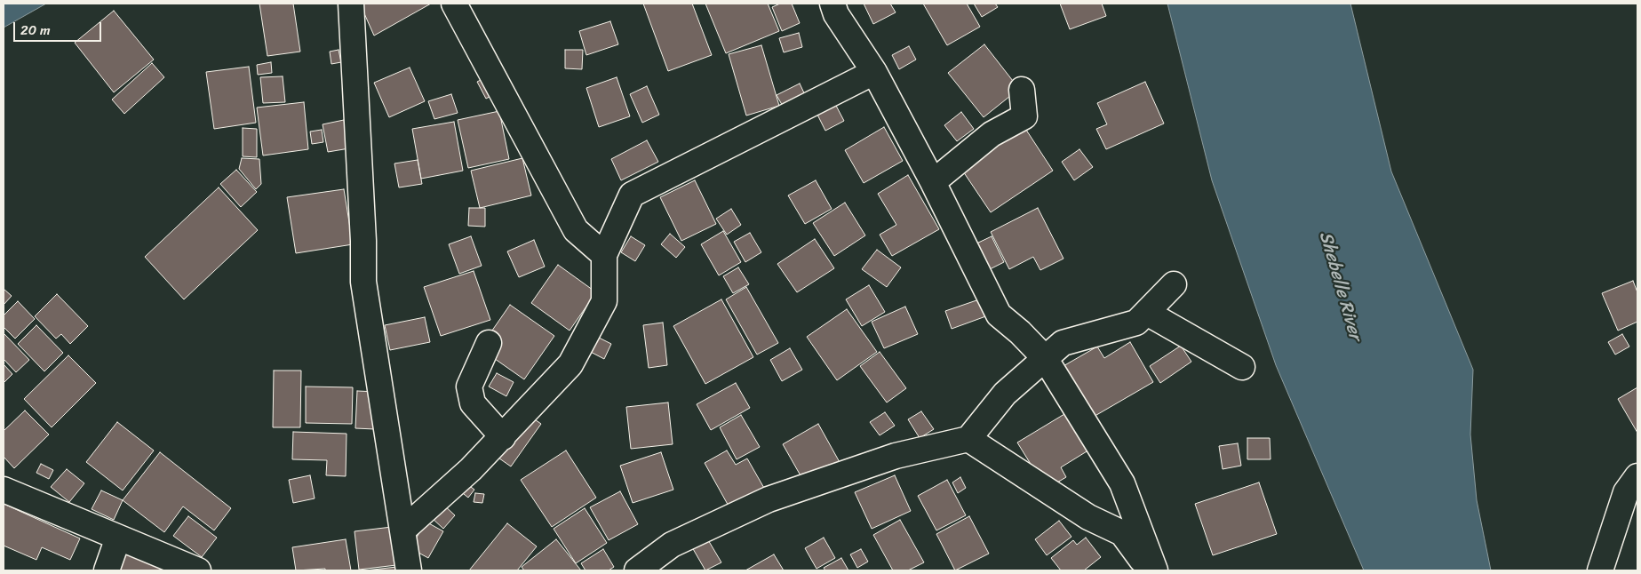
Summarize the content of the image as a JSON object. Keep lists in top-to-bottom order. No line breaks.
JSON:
{"water":["Shebelle River"],"scale_bar":"20 m"}
